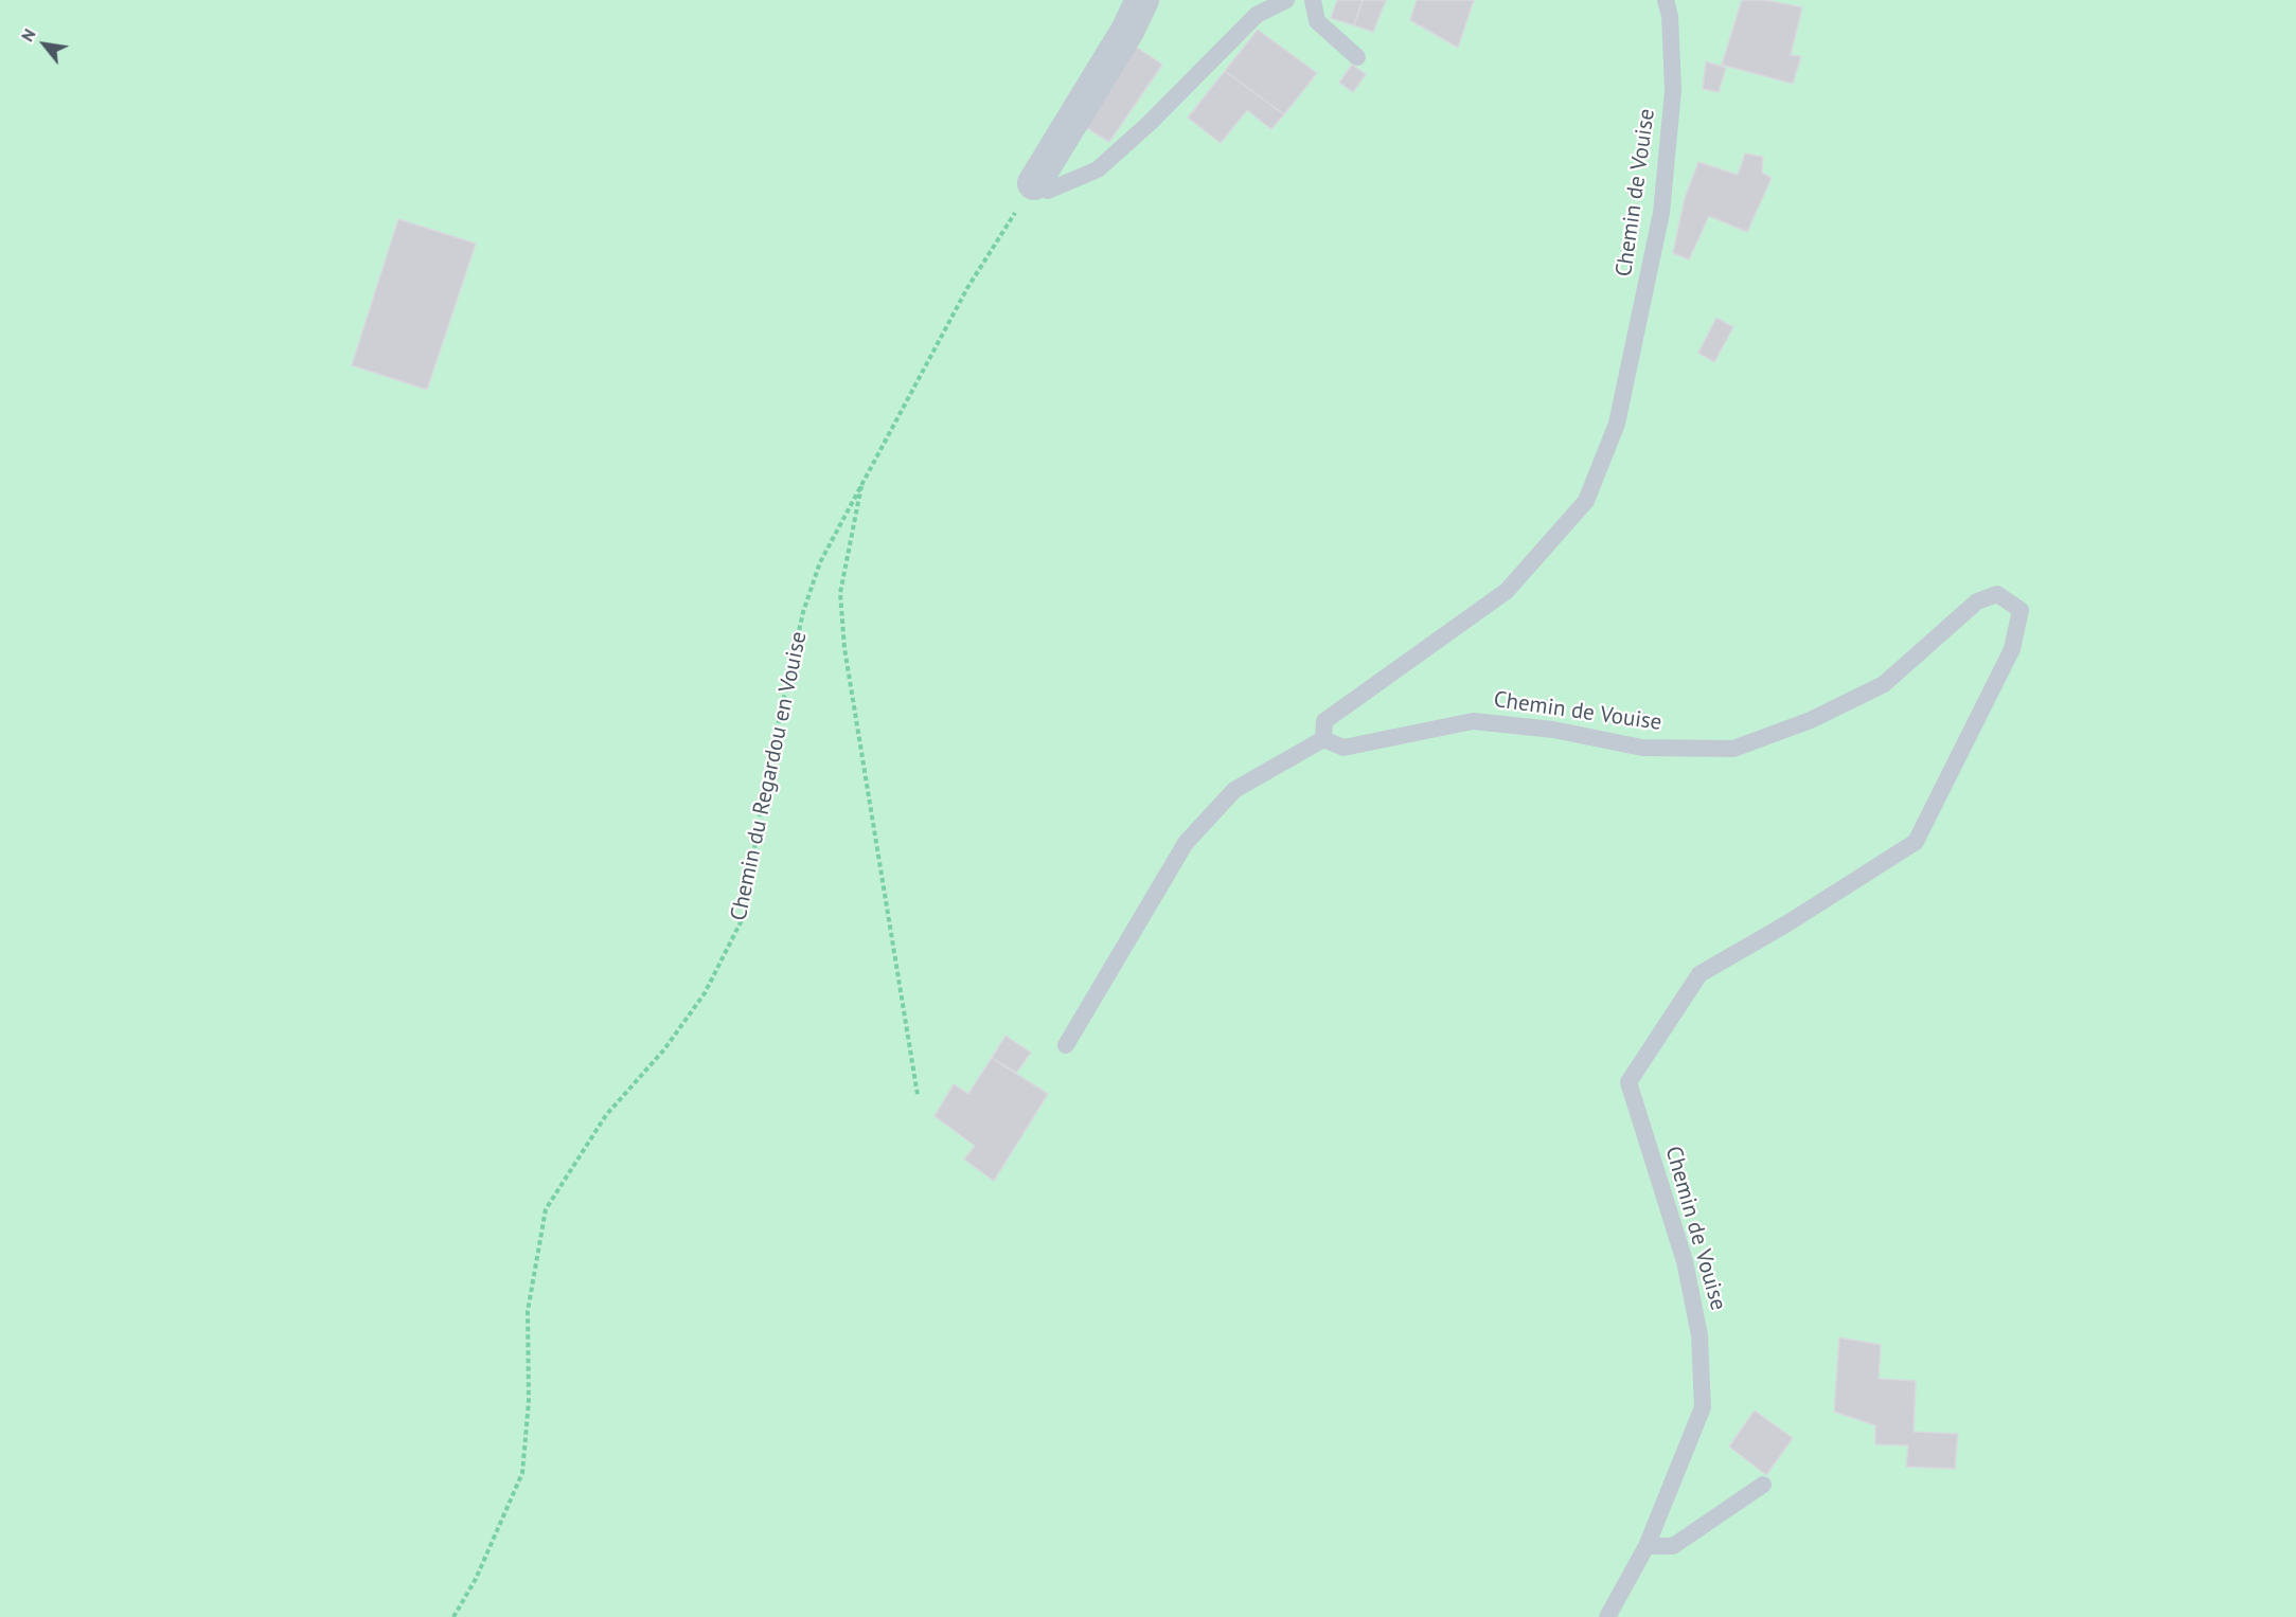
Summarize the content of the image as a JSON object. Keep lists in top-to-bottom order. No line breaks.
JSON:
{"streets":{"lane":["Chemin de Vouise"],"path":["Chemin du Regardou en Vouise"]},"north":"top left"}
